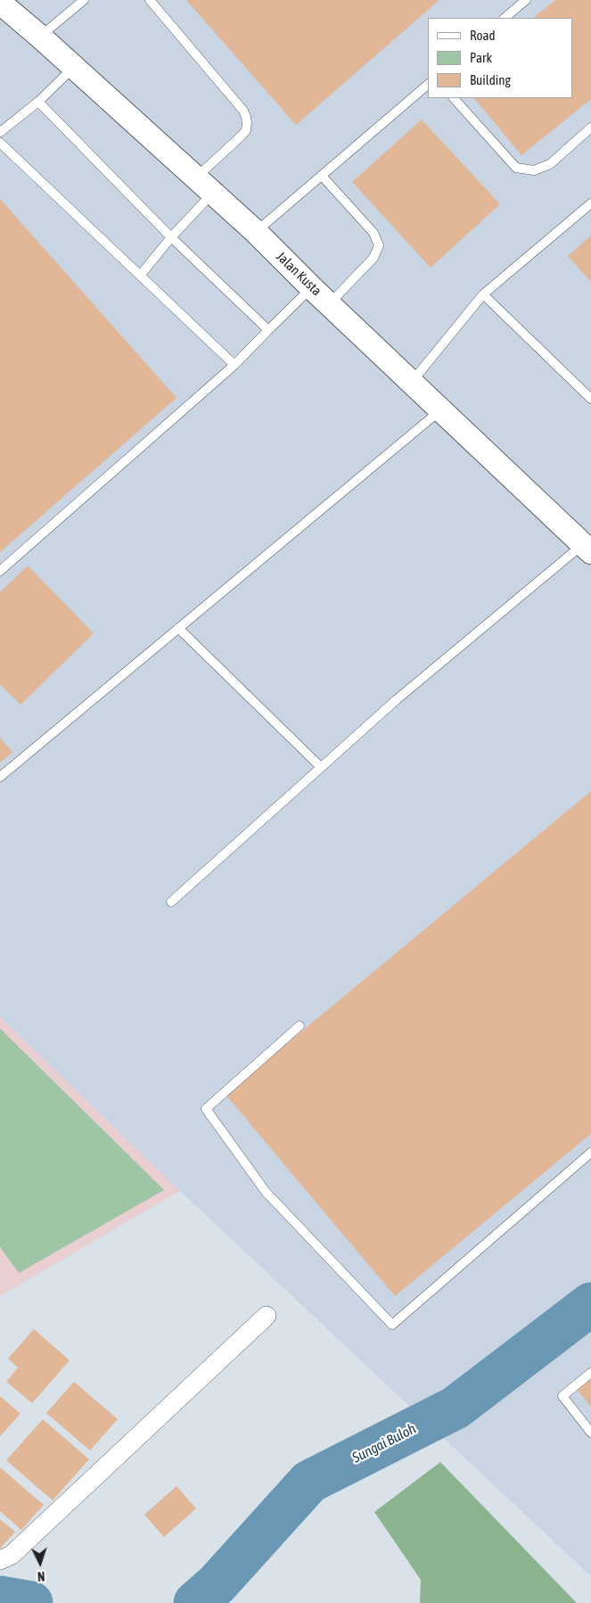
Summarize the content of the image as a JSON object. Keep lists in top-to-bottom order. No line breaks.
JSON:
{"streets":{"street":["Jalan Kusta"]},"water":["Sungai Buloh"],"legend":["Road","Park","Building"],"north":"bottom"}
